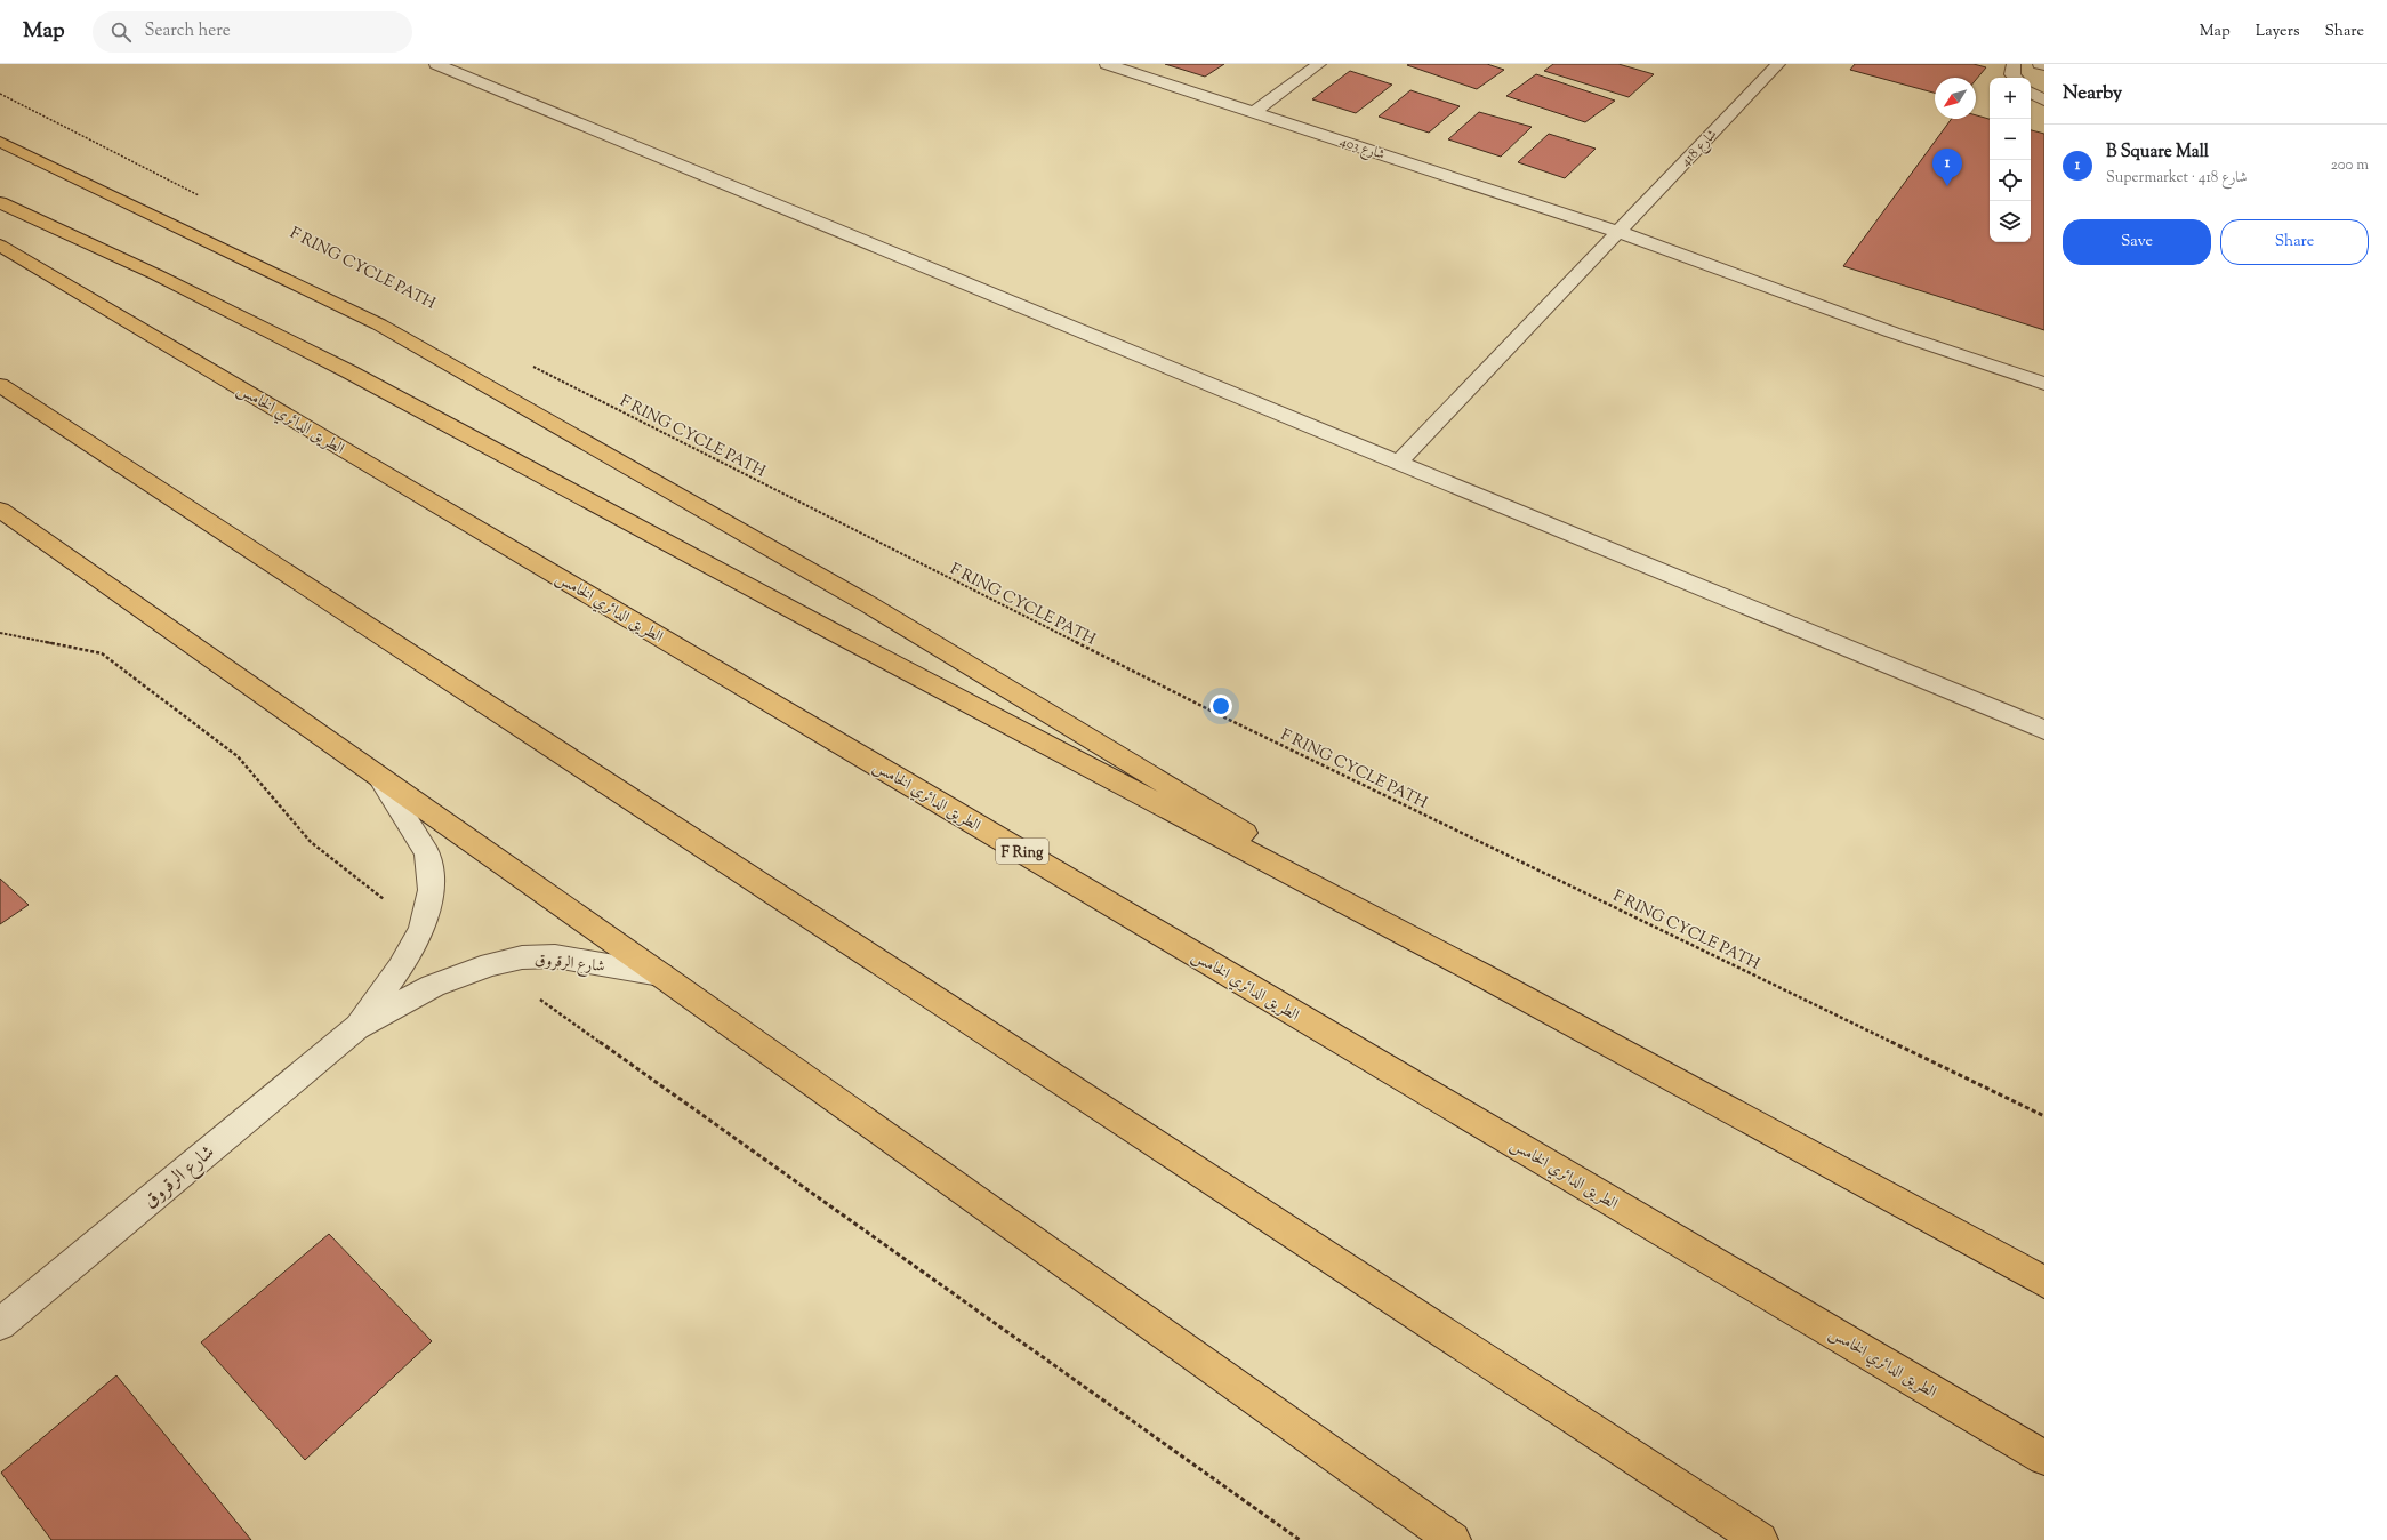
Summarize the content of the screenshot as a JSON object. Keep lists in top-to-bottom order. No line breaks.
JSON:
{"streets":{"highway":["الطريق الدائري الخامس","F Ring"],"street":["شارع 403","شارع 418","شارع الرقروق"],"path":["F RING CYCLE PATH"]},"crossings":[["شارع 403","شارع 418"]],"north":"bottom left","page":{"header":"Map","search":"Search here","nav":["Map","Layers","Share"],"heading":"Nearby","map_buttons":["+","−"],"list":[{"mark":"1","name":"B Square Mall","note":"Supermarket · شارع 418","value":"200 m"}],"pins":"1","buttons":["Save","Share"]}}
